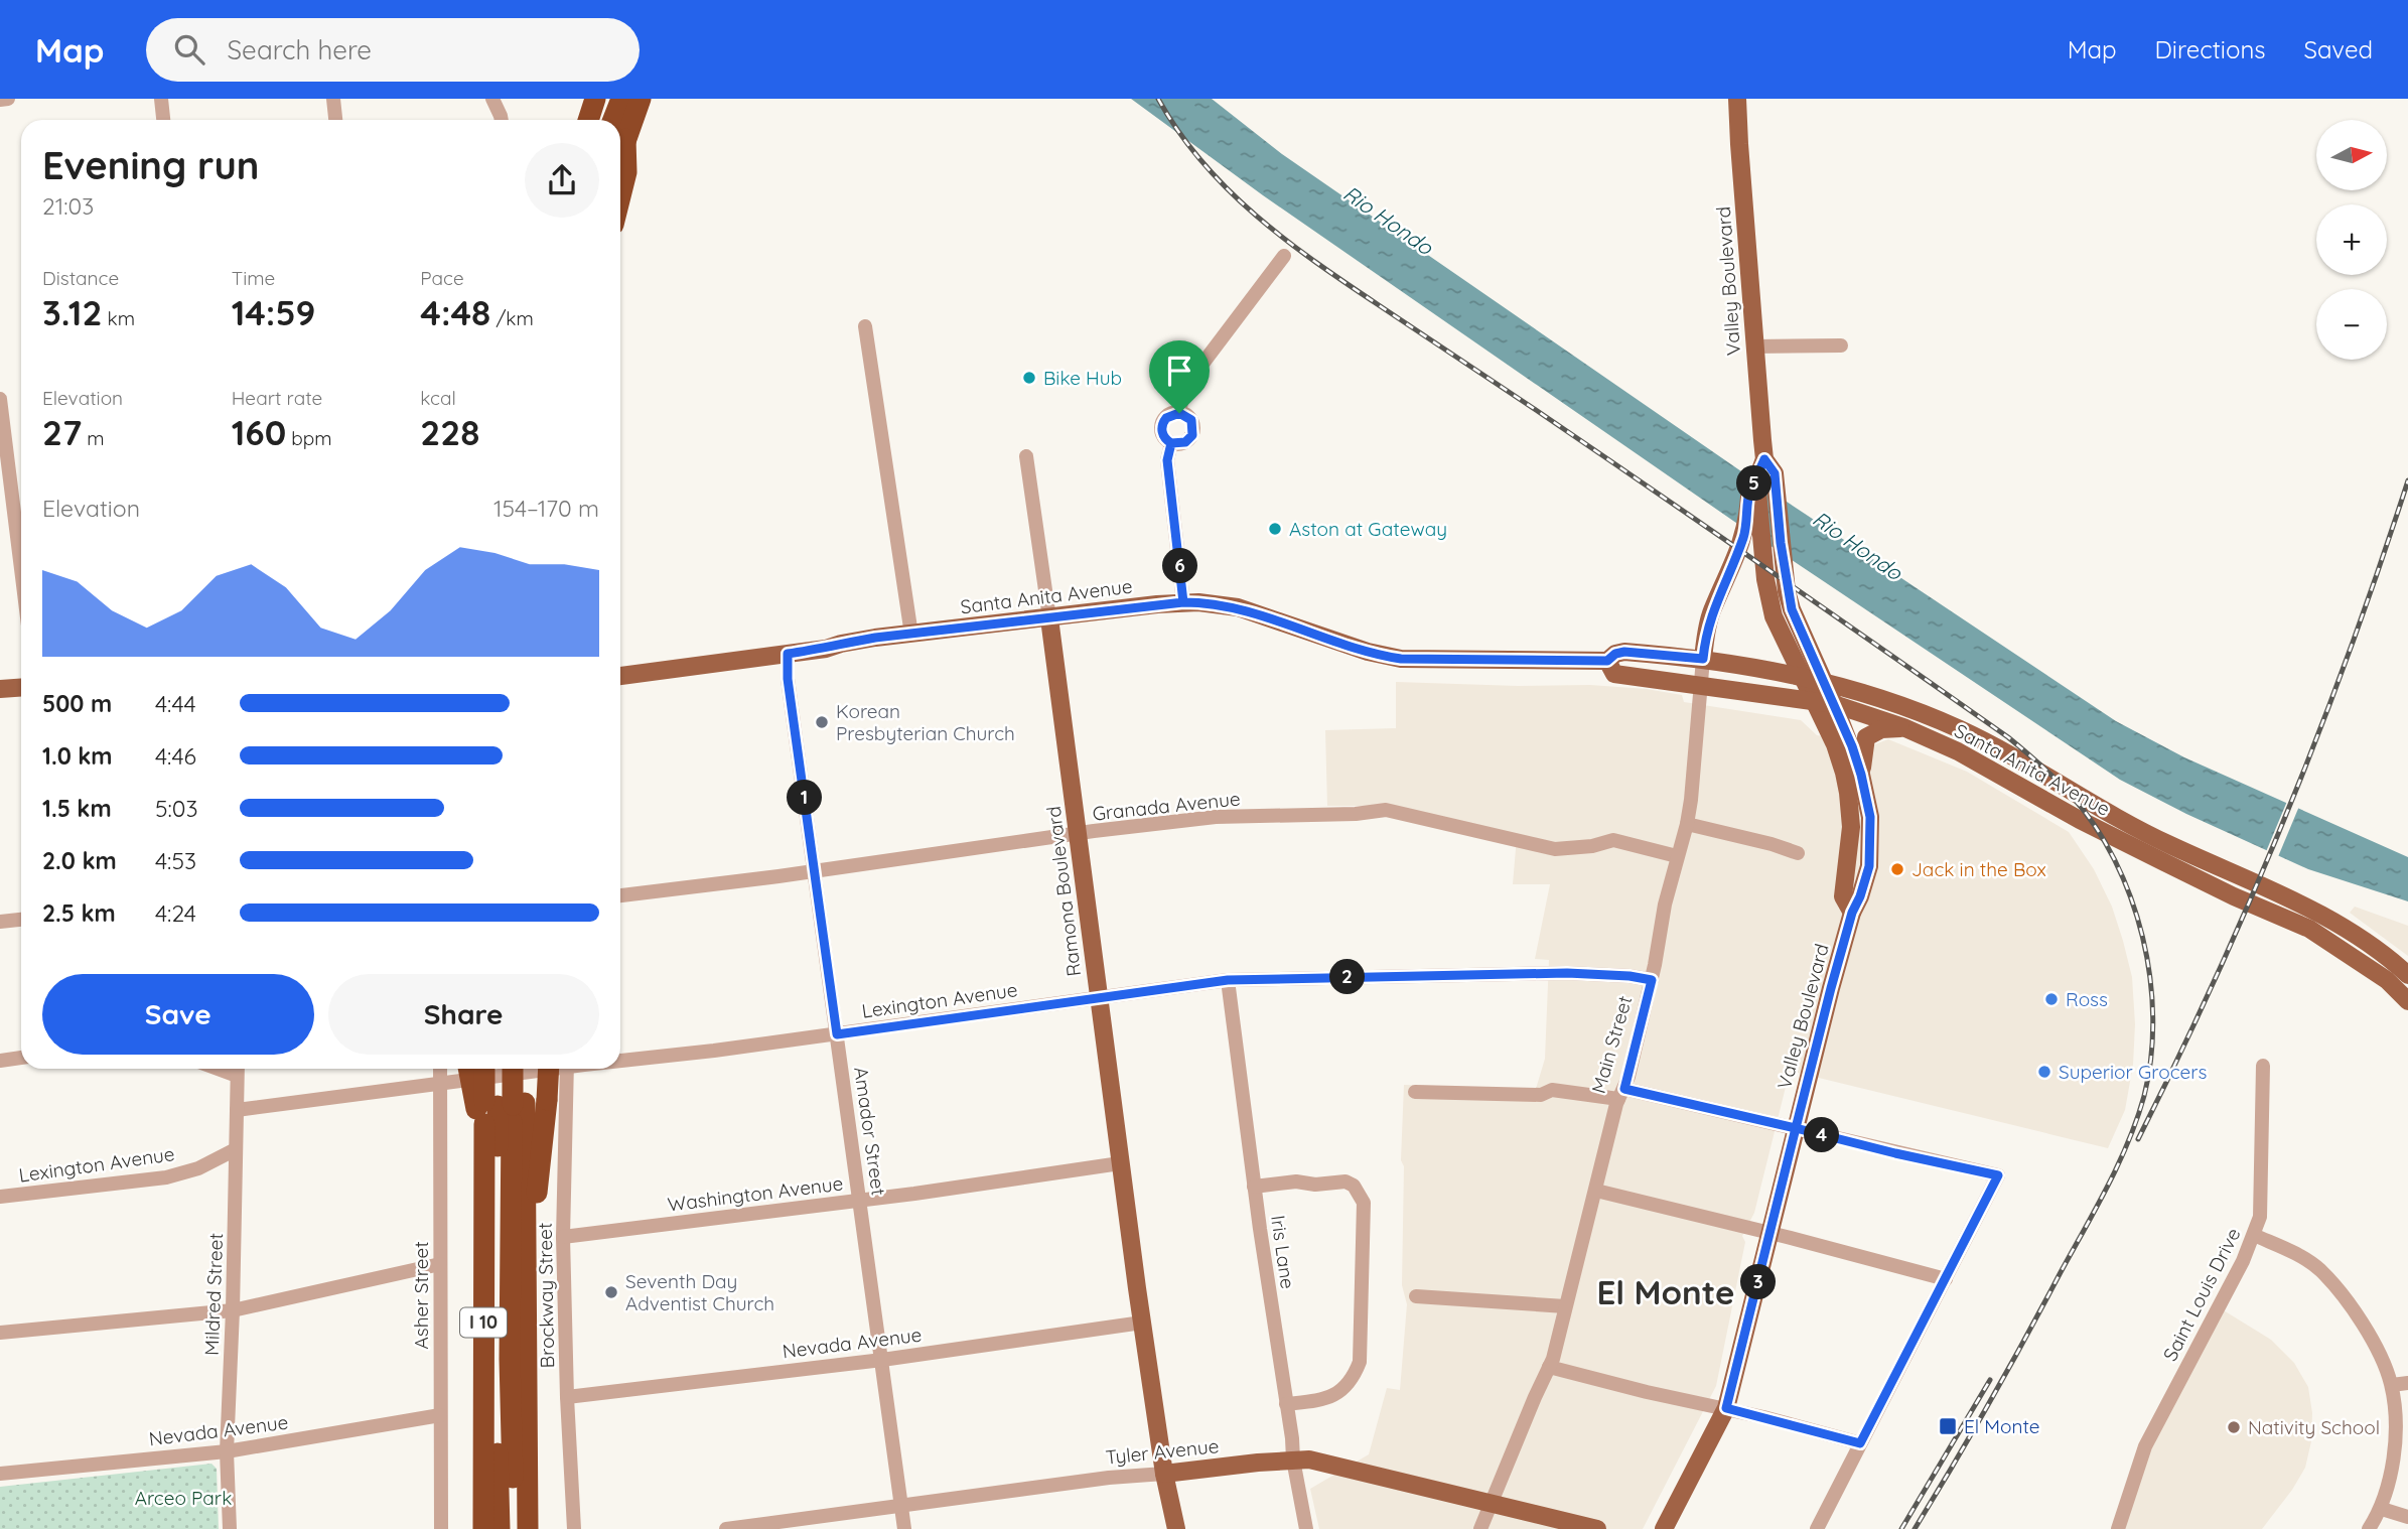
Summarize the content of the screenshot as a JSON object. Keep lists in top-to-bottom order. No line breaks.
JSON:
{"streets":{"highway":["I 10"],"main road":["Valley Boulevard","Santa Anita Avenue","Ramona Boulevard","Main Street","Tyler Avenue"],"street":["Granada Avenue","Lexington Avenue","Amador Street","Washington Avenue","Iris Lane","Mildred Street","Saint Louis Drive","Asher Street","Brockway Street","Nevada Avenue"]},"crossings":[["Valley Boulevard","Santa Anita Avenue"],["Valley Boulevard","Main Street"],["Santa Anita Avenue","Ramona Boulevard"],["Santa Anita Avenue","Main Street"],["Santa Anita Avenue","Amador Street"],["Granada Avenue","Ramona Boulevard"],["Granada Avenue","Main Street"],["Granada Avenue","Amador Street"],["Ramona Boulevard","Lexington Avenue"],["Ramona Boulevard","Washington Avenue"],["Ramona Boulevard","Nevada Avenue"],["Ramona Boulevard","Tyler Avenue"],["Lexington Avenue","Main Street"],["Lexington Avenue","Amador Street"],["Lexington Avenue","Iris Lane"],["Lexington Avenue","Mildred Street"],["Lexington Avenue","Asher Street"],["Main Street","Tyler Avenue"],["Amador Street","Washington Avenue"],["Amador Street","Nevada Avenue"],["Amador Street","Tyler Avenue"],["Washington Avenue","Brockway Street"],["Iris Lane","Tyler Avenue"],["Mildred Street","Nevada Avenue"],["Asher Street","Nevada Avenue"],["Brockway Street","Nevada Avenue"]],"districts":["El Monte"],"water":["Rio Hondo"],"parks":["Arceo Park"],"places":{"other":["Bike Hub","Aston at Gateway","Korean Presbyterian Church","Jack in the Box","Ross","Superior Grocers","Seventh Day Adventist Church","Nativity School"],"transit":["El Monte"]},"north":"right","page":{"header":"Map","search":"Search here","nav":["Map","Directions","Saved"],"map_buttons":["+","−"],"heading":["Evening run","21:03"],"stats":[["Distance","3.12 km"],["Time","14:59"],["Pace","4:48 /km"],["Elevation","27 m"],["Heart rate","160 bpm"],["kcal","228"]],"pins":["5","6","1","2","4","3"],"chart":["Elevation","154–170 m"],"list":[{"name":"500 m","note":"4:44"},{"name":"1.0 km","note":"4:46"},{"name":"1.5 km","note":"5:03"},{"name":"2.0 km","note":"4:53"},{"name":"2.5 km","note":"4:24"}],"buttons":["Save","Share"]}}
